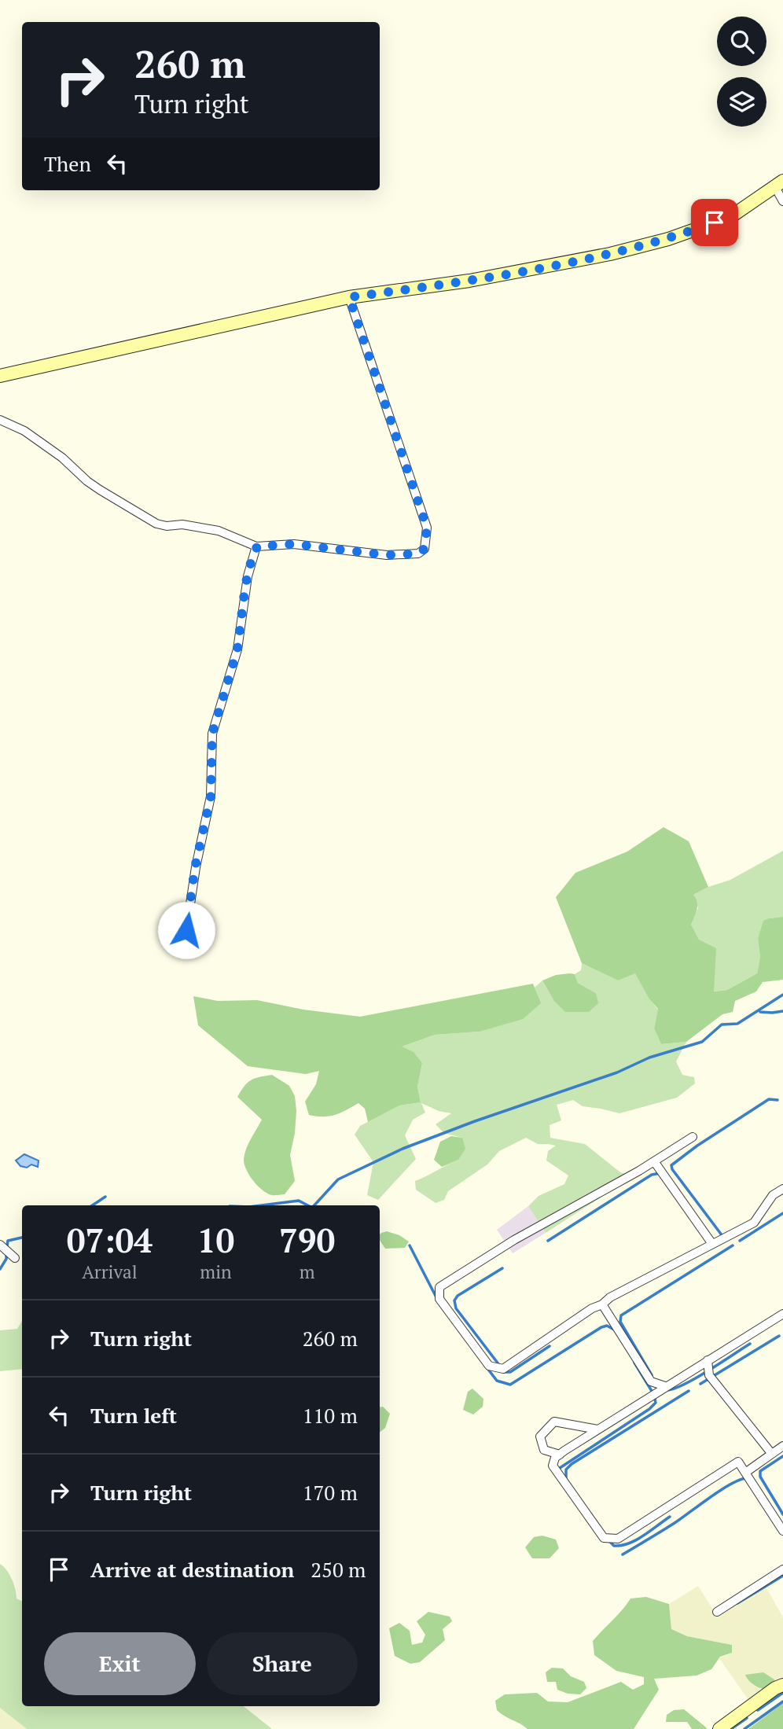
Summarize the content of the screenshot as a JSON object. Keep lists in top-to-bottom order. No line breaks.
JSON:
{"page":{"turn":["260 m","Turn right"],"then":"Then","eta":["07:04","Arrival","10","min","790","m"],"list":[{"name":"Turn right","value":"260 m"},{"name":"Turn left","value":"110 m"},{"name":"Turn right","value":"170 m"},{"name":"Arrive at destination","value":"250 m"}],"buttons":["Exit","Share"]}}
